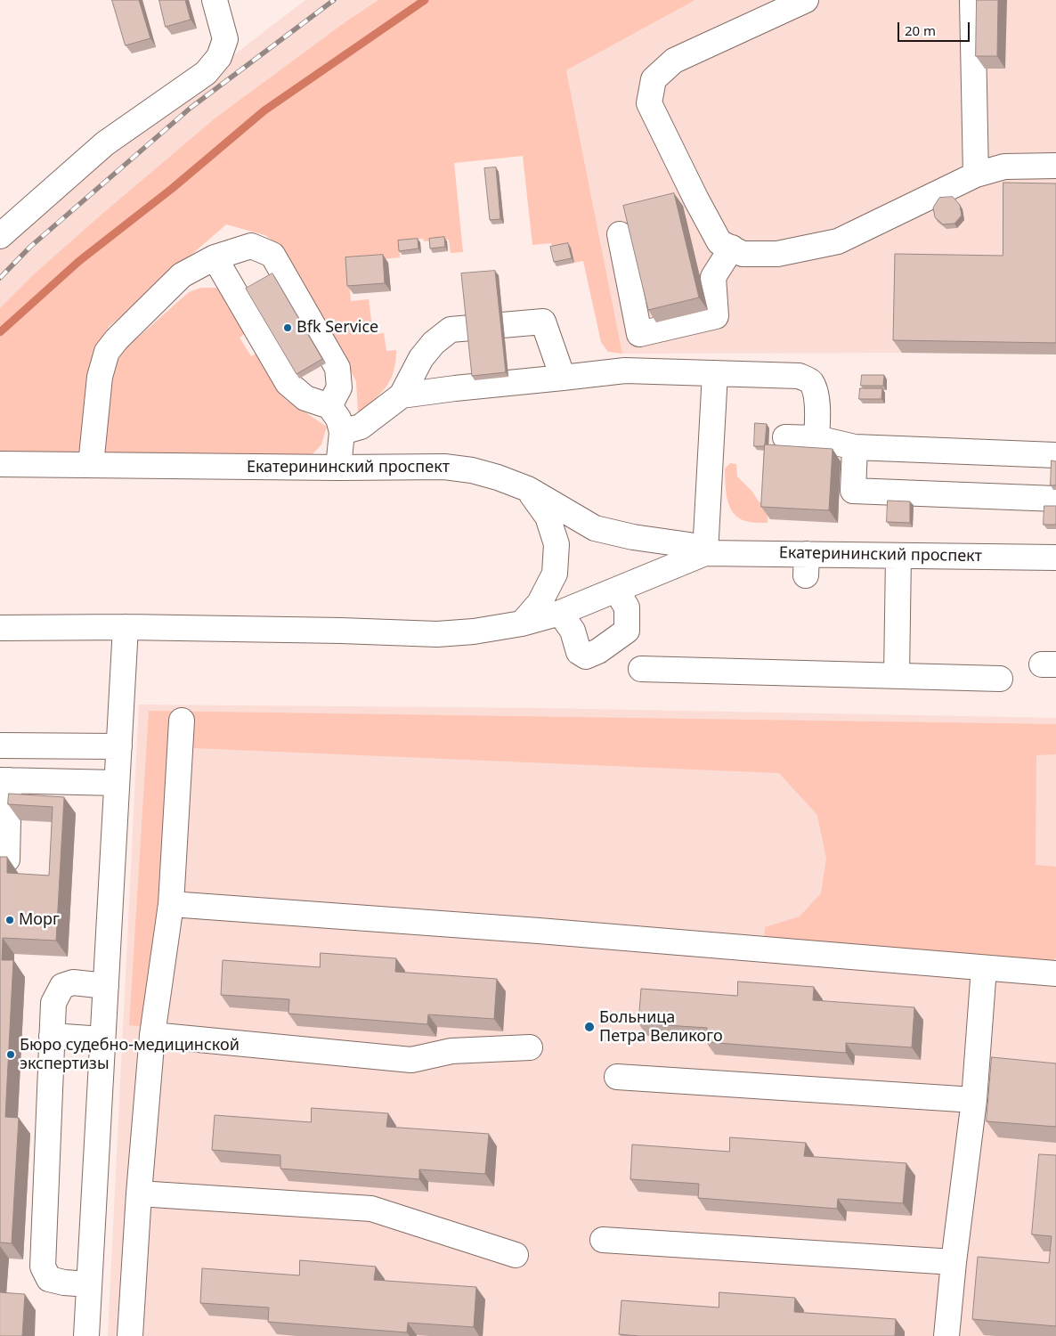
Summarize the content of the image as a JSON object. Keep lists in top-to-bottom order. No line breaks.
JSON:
{"streets":{"street":["Екатерининский проспект"]},"places":["Bfk Service","Морг","Больница Петра Великого","Бюро судебно-медицинской экспертизы"],"scale_bar":"20 m"}
